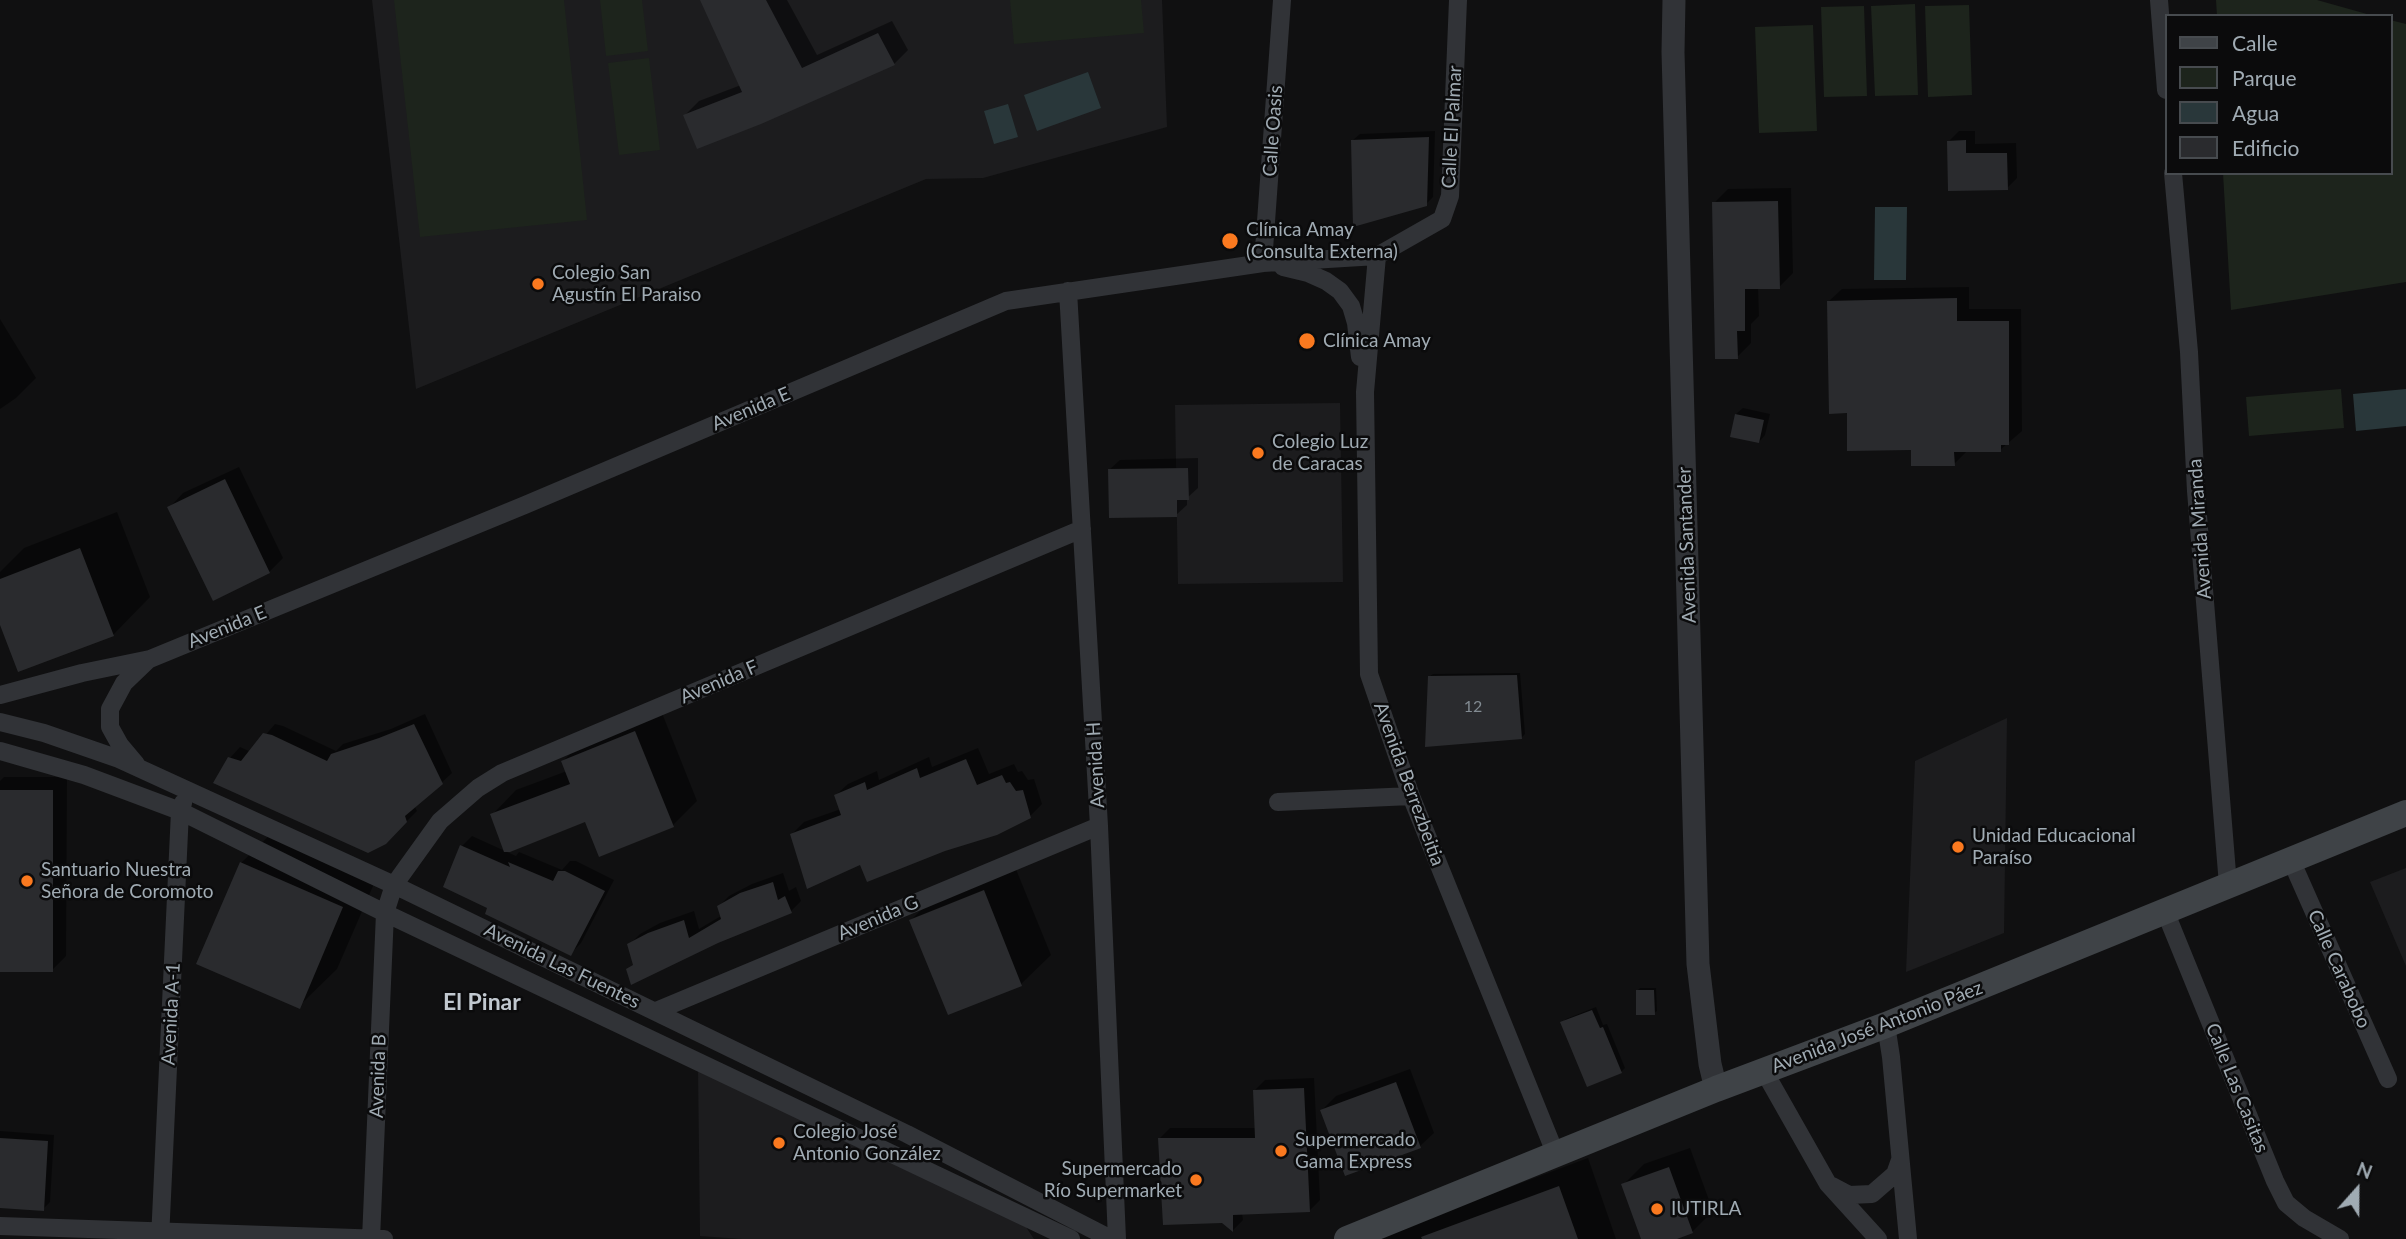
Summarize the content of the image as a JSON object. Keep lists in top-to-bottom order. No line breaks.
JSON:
{"streets":{"main road":["Avenida José Antonio Páez"],"street":["Calle El Palmar","Calle Oasis","Avenida E","Avenida Miranda","Avenida Santander","Avenida F","Avenida H","Avenida Berrezbeitia","Avenida G","Avenida Las Fuentes","Calle Carabobo","Avenida A-1","Avenida B","Calle Las Casitas"]},"crossings":[["Calle El Palmar","Avenida E"],["Calle El Palmar","Avenida Berrezbeitia"],["Calle Oasis","Avenida E"],["Calle Oasis","Avenida Berrezbeitia"],["Avenida E","Avenida H"],["Avenida E","Avenida Berrezbeitia"],["Avenida E","Avenida Las Fuentes"],["Avenida Miranda","Avenida José Antonio Páez"],["Avenida Santander","Avenida José Antonio Páez"],["Avenida F","Avenida H"],["Avenida F","Avenida Las Fuentes"],["Avenida F","Avenida B"],["Avenida H","Avenida G"],["Avenida Berrezbeitia","Avenida José Antonio Páez"],["Avenida G","Avenida Las Fuentes"],["Avenida Las Fuentes","Avenida A-1"],["Avenida Las Fuentes","Avenida B"],["Calle Carabobo","Avenida José Antonio Páez"],["Avenida José Antonio Páez","Calle Las Casitas"]],"districts":["El Pinar"],"places":["Clínica Amay (Consulta Externa)","Colegio San Agustín El Paraiso","Clínica Amay","Colegio Luz de Caracas","Unidad Educacional Paraíso","Santuario Nuestra Señora de Coromoto","Colegio José Antonio González","Supermercado Gama Express","Supermercado Río Supermarket","IUTIRLA"],"house_numbers":["12"],"legend":["Calle","Parque","Agua","Edificio"],"north":"top"}
